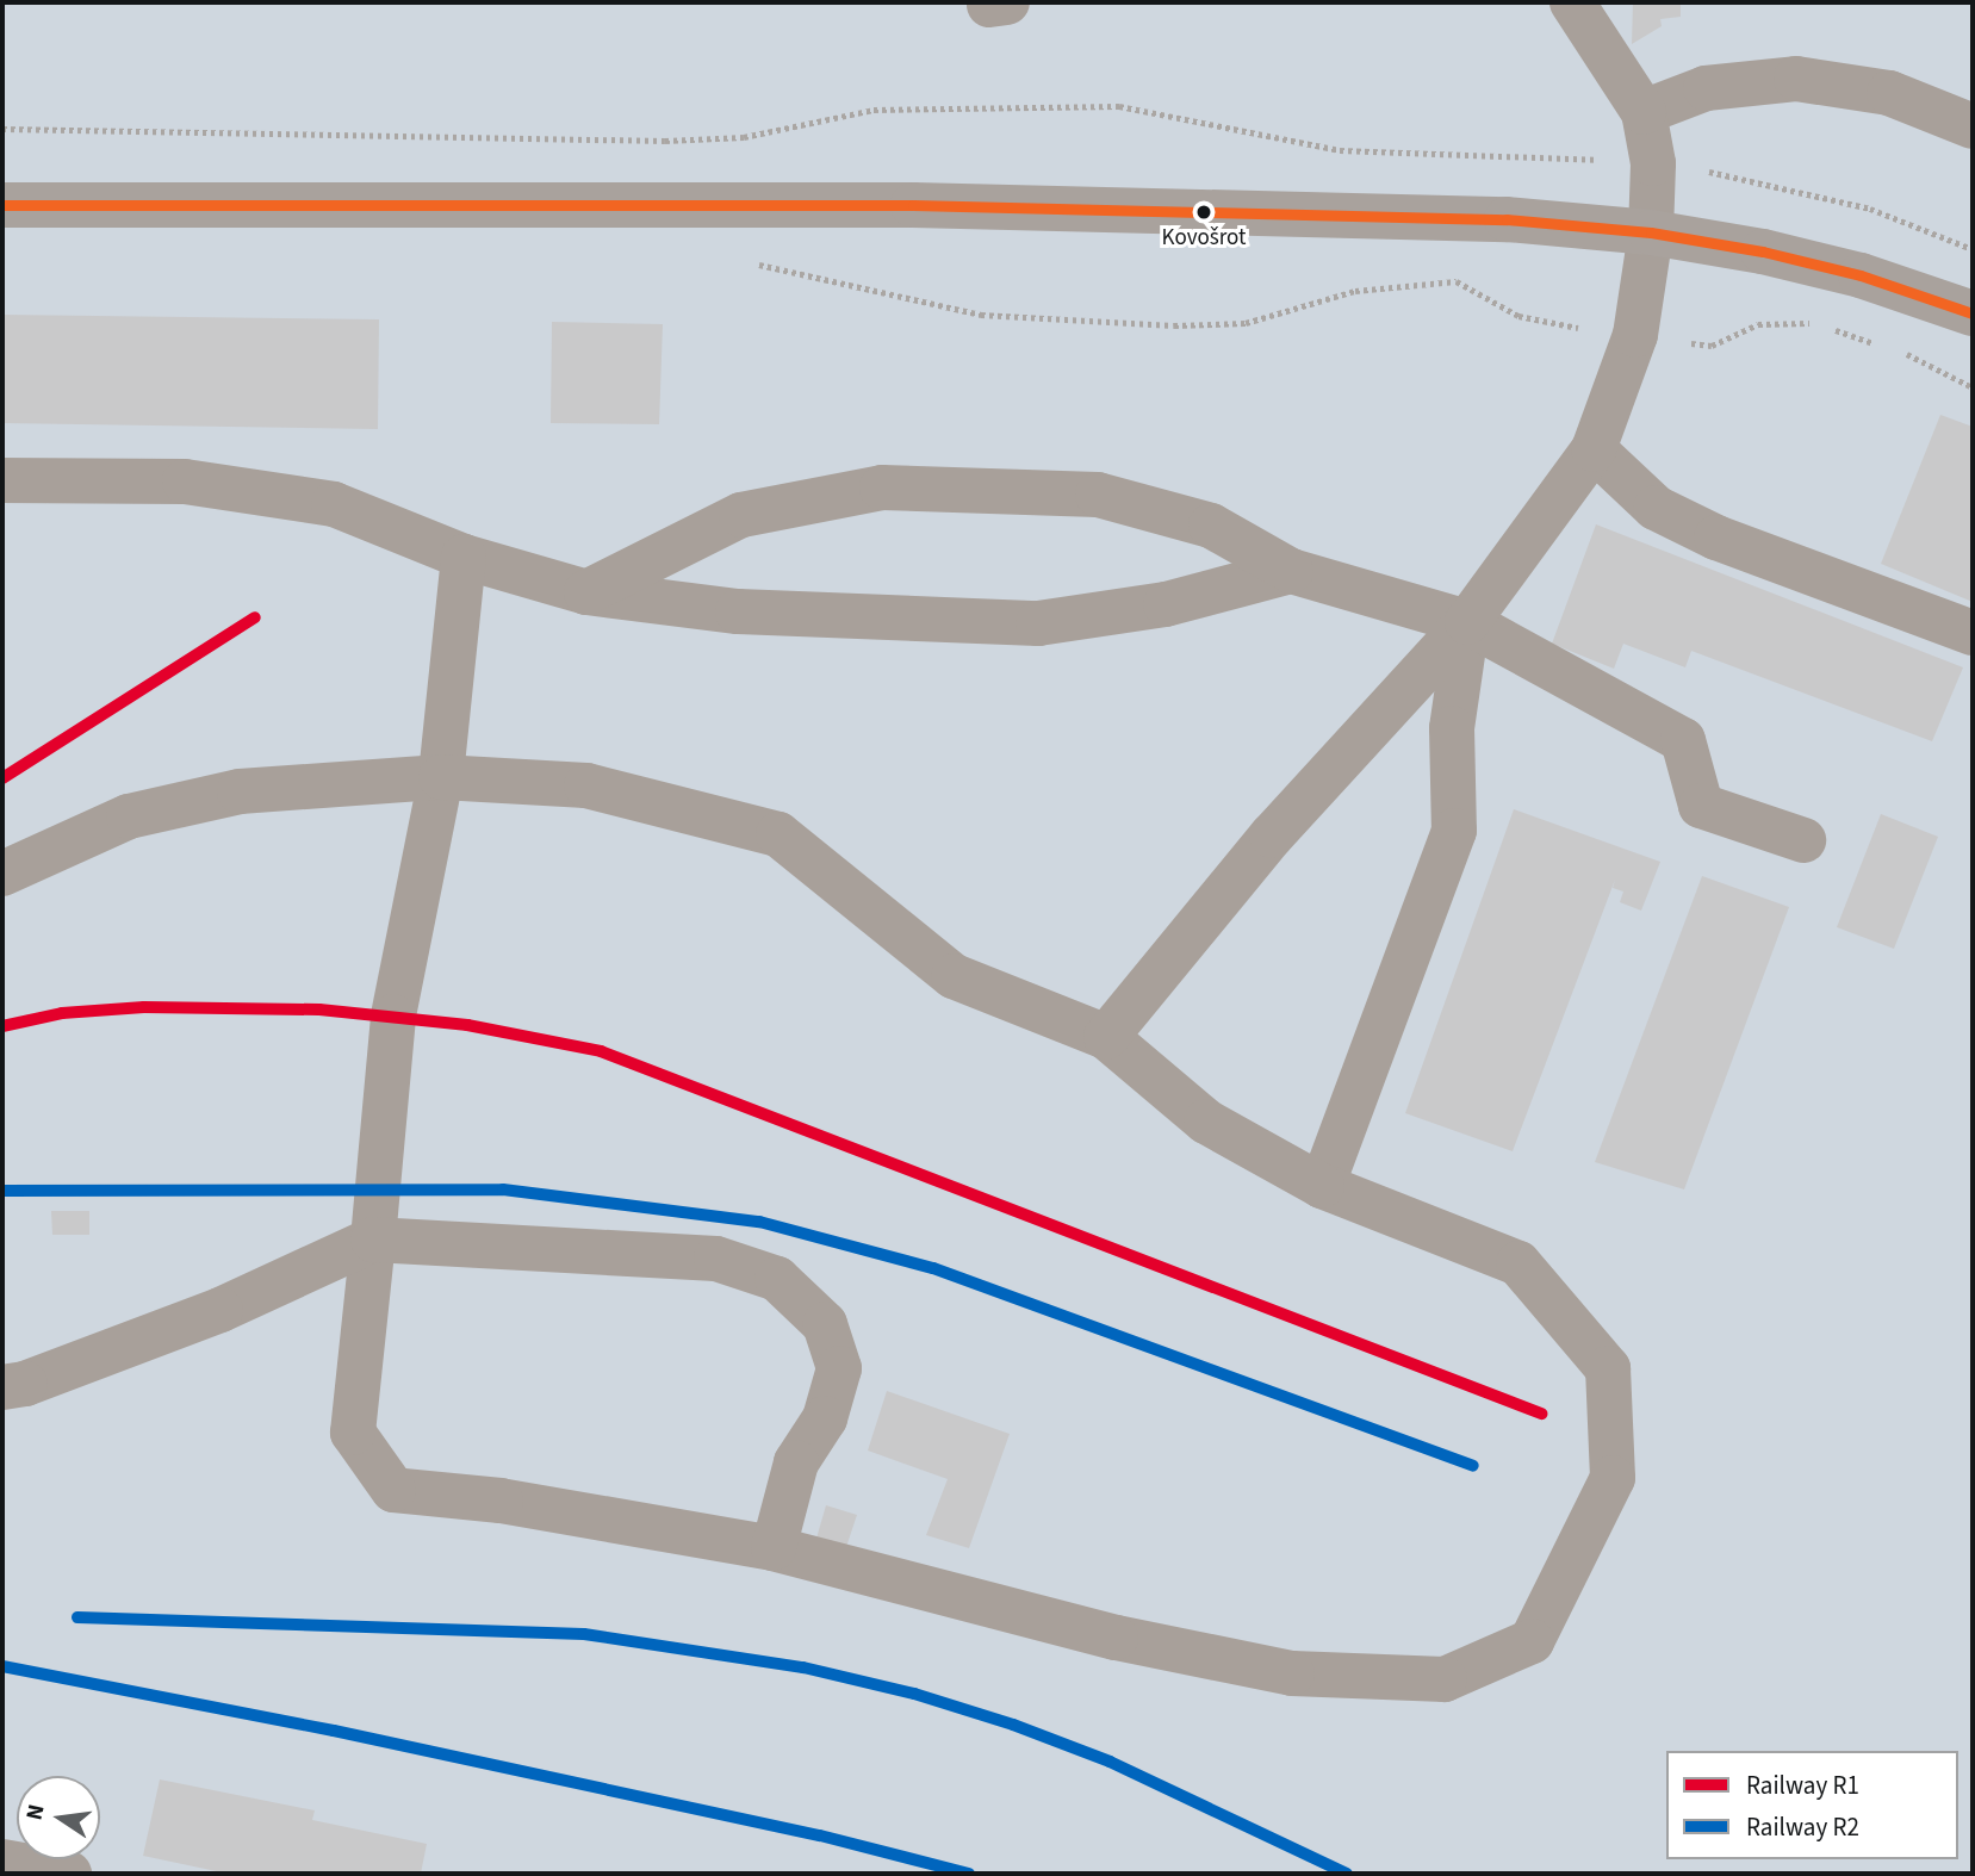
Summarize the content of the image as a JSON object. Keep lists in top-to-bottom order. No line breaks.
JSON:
{"places":["Kovošrot"],"lines":["rail line R1","rail line R2"],"legend":["Railway R1","Railway R2"],"north":"left"}
